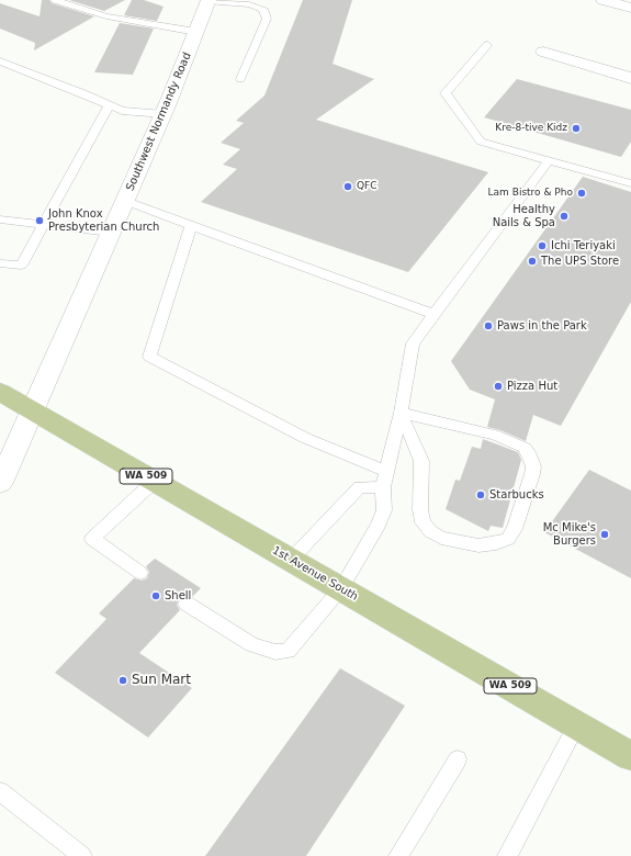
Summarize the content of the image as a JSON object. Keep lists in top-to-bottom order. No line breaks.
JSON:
{"streets":{"main road":["WA 509","1st Avenue South"],"street":["Southwest Normandy Road"]},"crossings":[["Southwest Normandy Road","1st Avenue South"]],"places":["Kre-8-tive Kidz","QFC","Lam Bistro & Pho","Healthy Nails & Spa","John Knox Presbyterian Church","Ichi Teriyaki","The UPS Store","Paws in the Park","Pizza Hut","Starbucks","Mc Mike's Burgers","Shell","Sun Mart"]}
